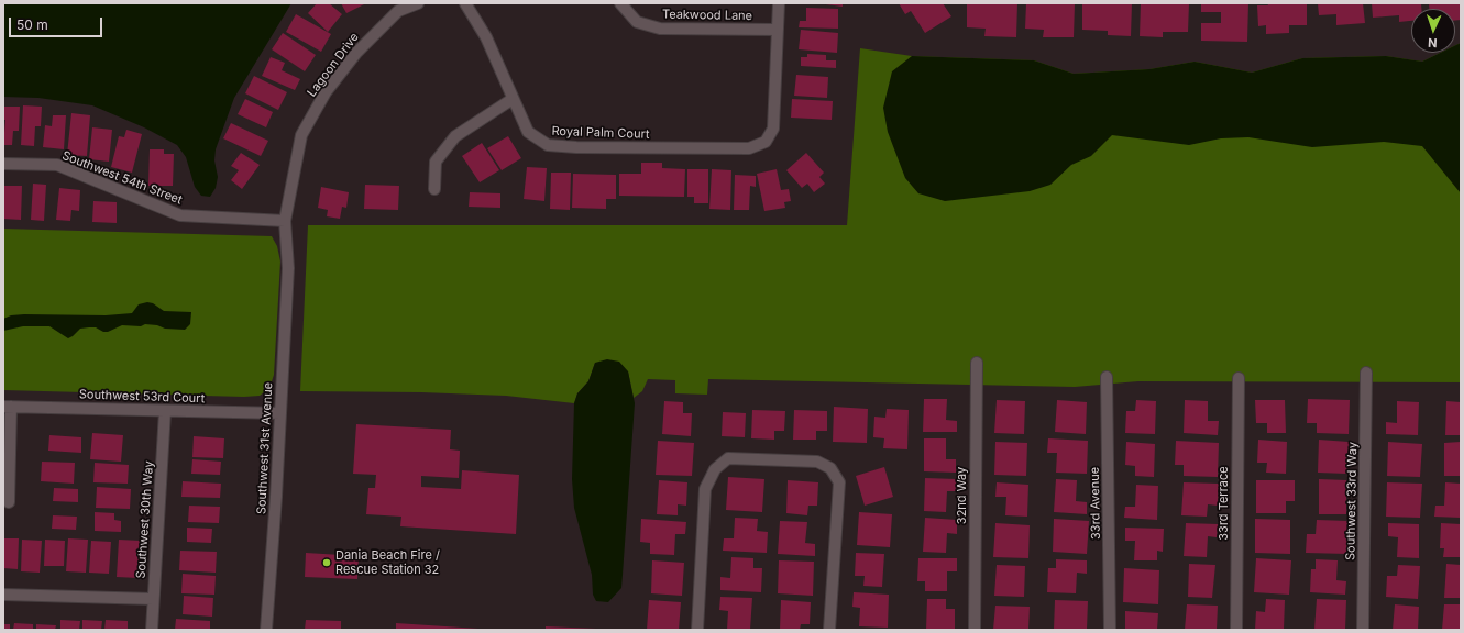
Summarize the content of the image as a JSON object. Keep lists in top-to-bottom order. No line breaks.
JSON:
{"streets":{"street":["Teakwood Lane","Lagoon Drive","Royal Palm Court","Southwest 54th Street","Southwest 53rd Court","Southwest 31st Avenue","32nd Way","Southwest 33rd Way","33rd Avenue","33rd Terrace","Southwest 30th Way"]},"crossings":[["Teakwood Lane","Royal Palm Court"],["Lagoon Drive","Southwest 54th Street"],["Lagoon Drive","Southwest 31st Avenue"],["Southwest 53rd Court","Southwest 31st Avenue"],["Southwest 53rd Court","Southwest 30th Way"]],"places":["Dania Beach Fire / Rescue Station 32"],"scale_bar":"50 m","north":"bottom"}
